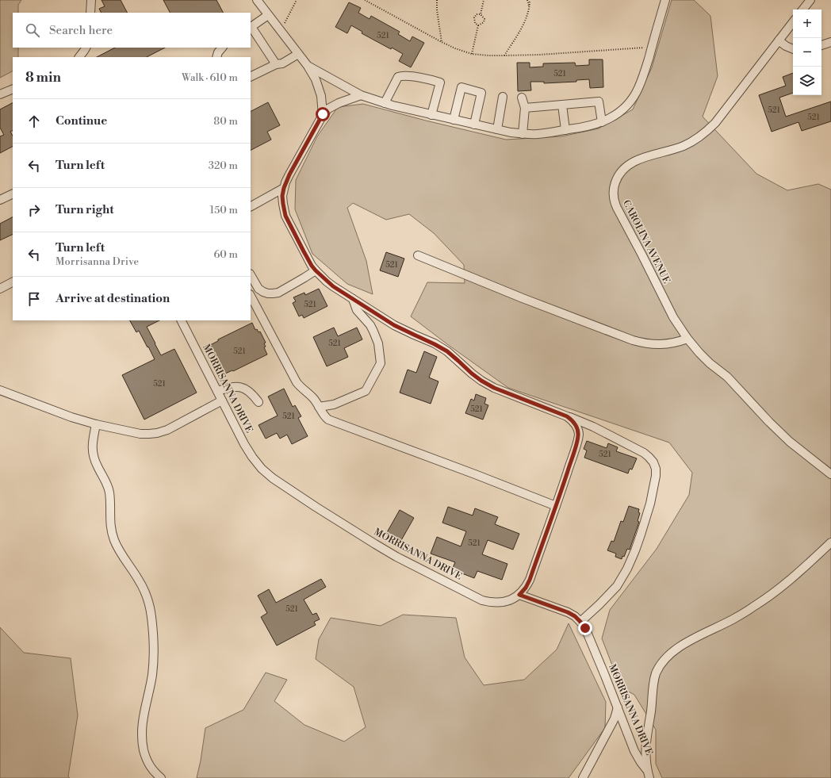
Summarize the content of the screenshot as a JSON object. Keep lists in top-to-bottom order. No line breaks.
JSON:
{"streets":{"street":["CAROLINA AVENUE","MORRISANNA DRIVE"]},"house_numbers":["521","521","521","521","521","521","521","521","521","521","521","521","521","521"],"page":{"map_buttons":["+","−"],"search":"Search here","heading":["8 min","Walk · 610 m"],"list":[["Continue","80 m"],["Turn left","320 m"],["Turn right","150 m"],["Turn left","Morrisanna Drive","60 m"],"Arrive at destination"]}}
